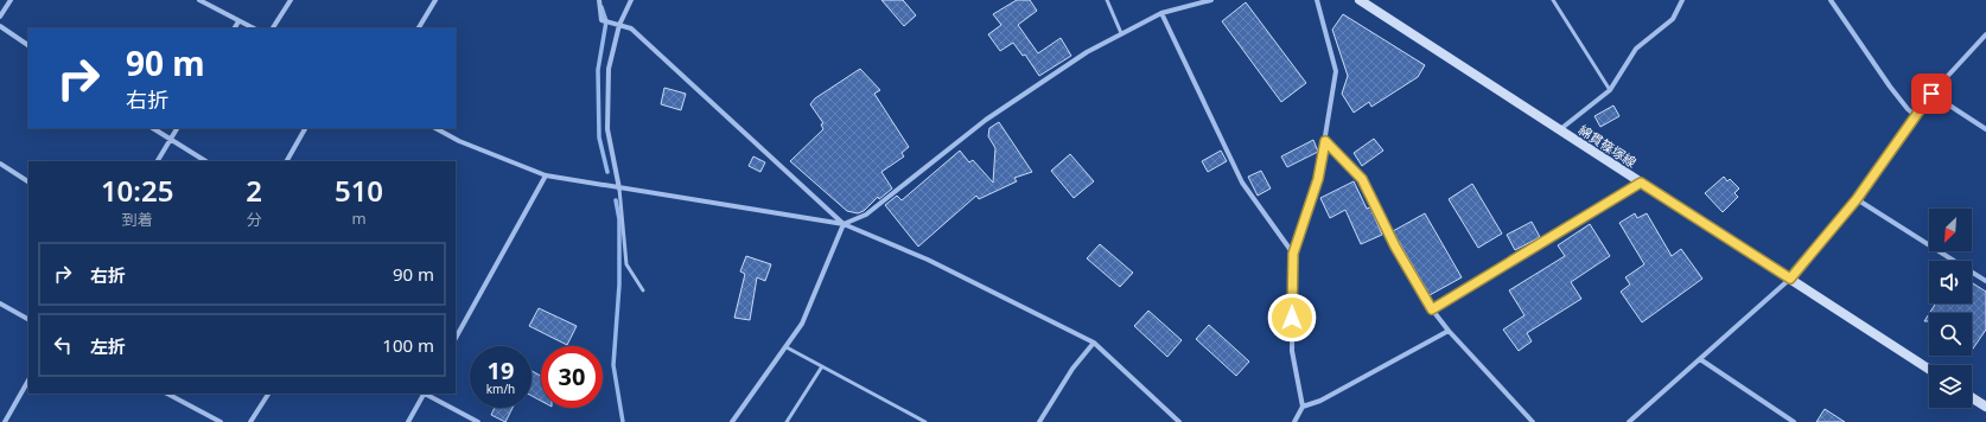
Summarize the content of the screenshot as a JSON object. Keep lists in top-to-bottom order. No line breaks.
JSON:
{"streets":{"main road":["綿貫篠塚線"]},"north":"bottom left","page":{"turn":["90 m","右折"],"eta":["10:25","到着","2","分","510","m"],"list":[{"name":"右折","value":"90 m"},{"name":"左折","value":"100 m"}],"speed":"19 km/h","limit":"30"}}
